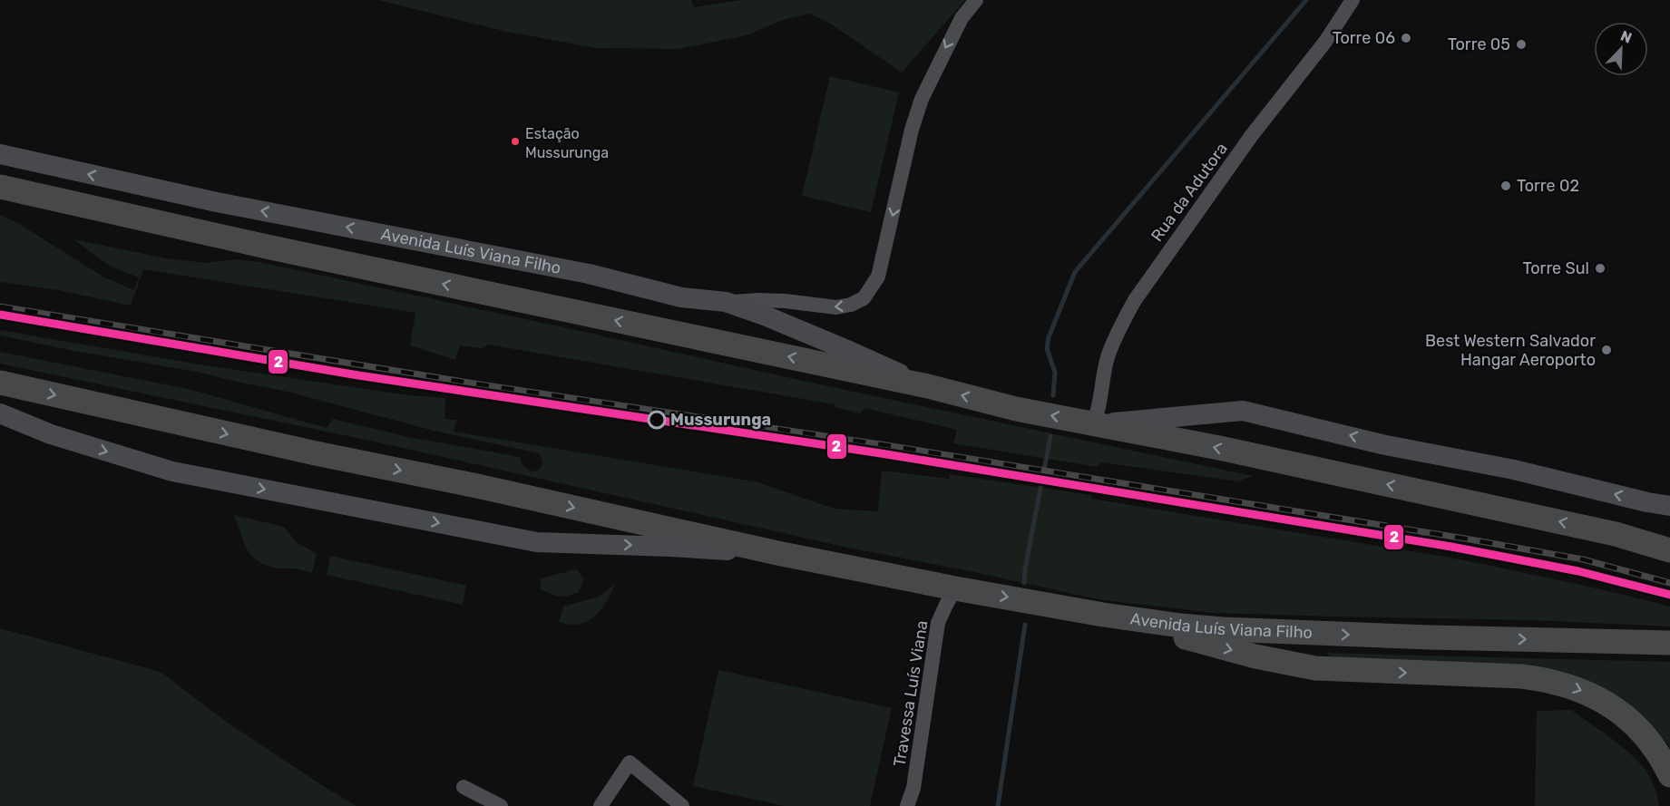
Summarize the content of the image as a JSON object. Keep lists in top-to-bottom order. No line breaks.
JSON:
{"streets":{"highway":["Avenida Luís Viana Filho"],"street":["Rua da Adutora","Travessa Luís Viana"]},"crossings":[["Rua da Adutora","Avenida Luís Viana Filho"],["Avenida Luís Viana Filho","Travessa Luís Viana"]],"places":["Torre 06","Torre 05","Estação Mussurunga","Torre 02","Torre Sul","Best Western Salvador Hangar Aeroporto","Mussurunga"],"lines":["transit line 2"],"north":"top right"}
